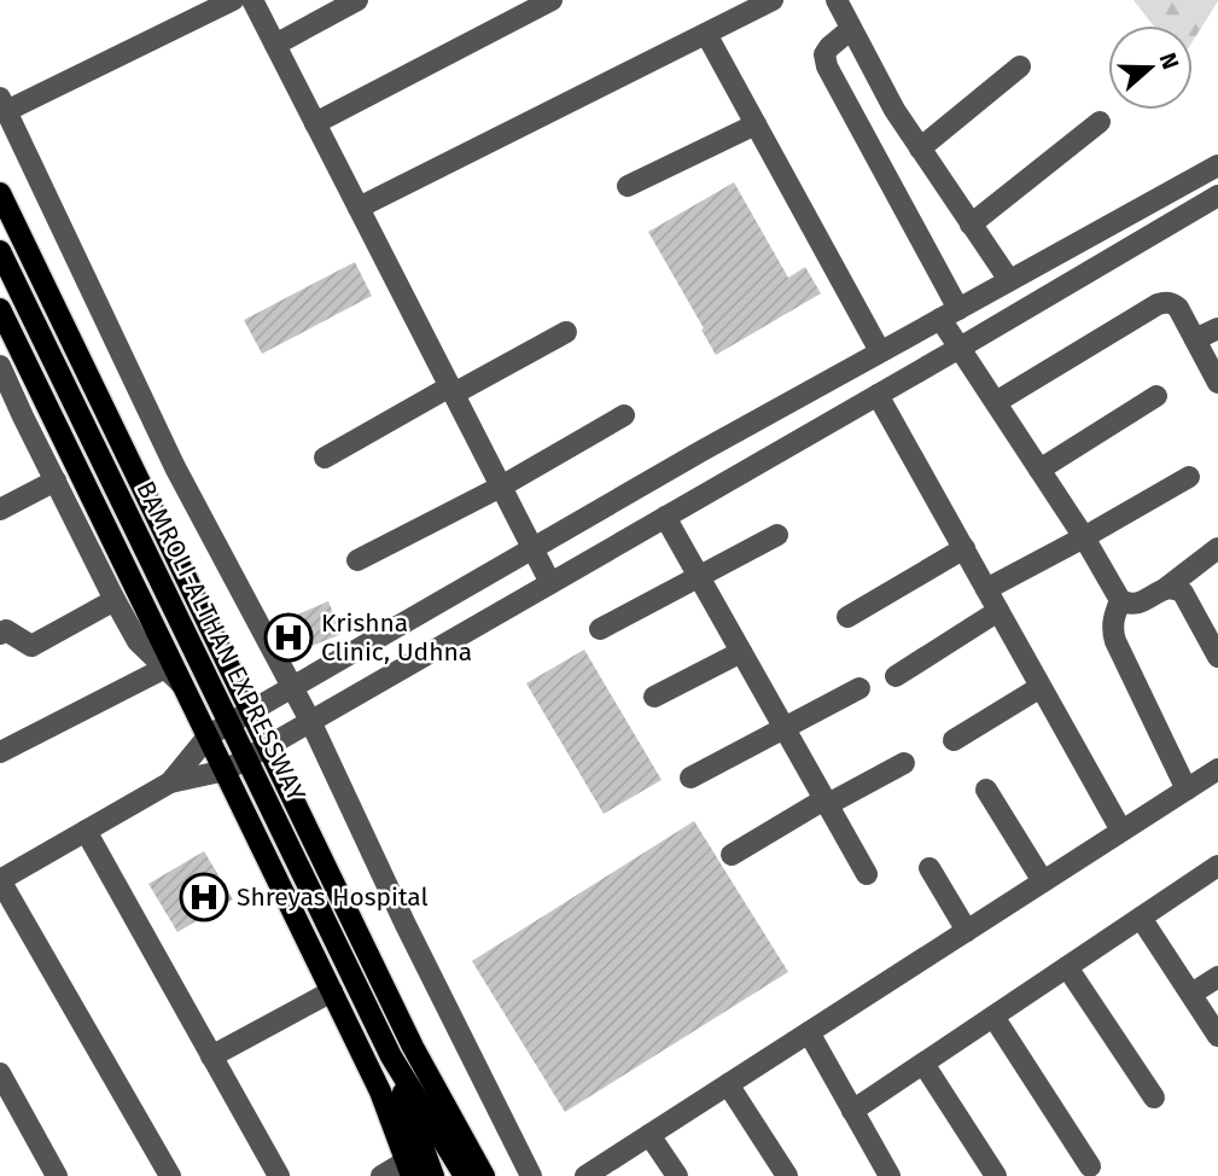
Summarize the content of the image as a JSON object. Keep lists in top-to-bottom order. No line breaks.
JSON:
{"streets":{"main road":["BAMROLI-ALTHAN EXPRESSWAY"]},"places":{"hospital":["Krishna Clinic, Udhna","Shreyas Hospital"]},"north":"right"}
